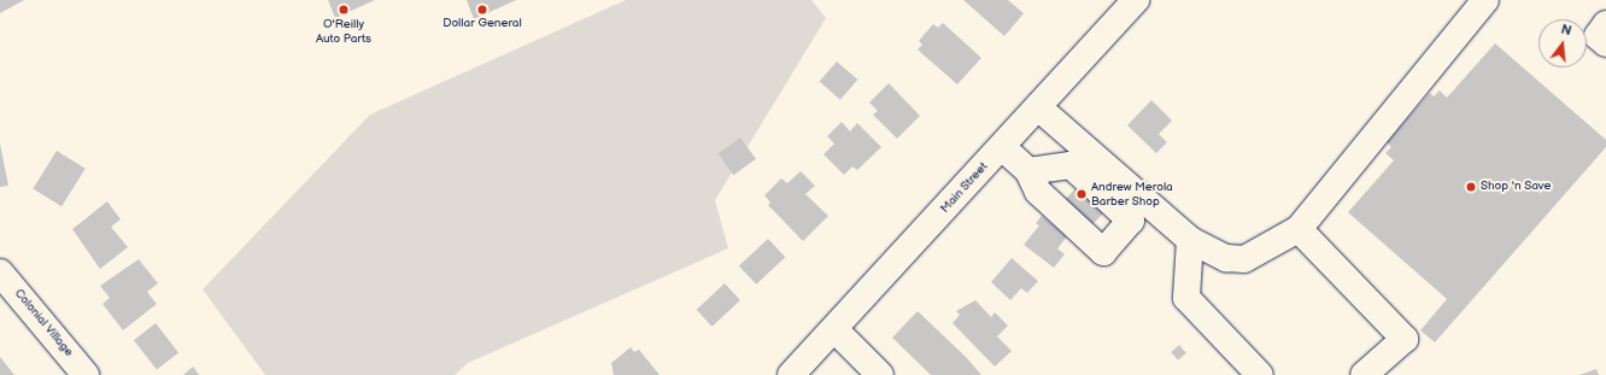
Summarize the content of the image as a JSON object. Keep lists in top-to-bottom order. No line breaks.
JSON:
{"streets":{"street":["Main Street","Colonial Village"]},"places":["O'Reilly Auto Parts","Dollar General","Shop 'n Save","Andrew Merola Barber Shop"],"north":"top"}
